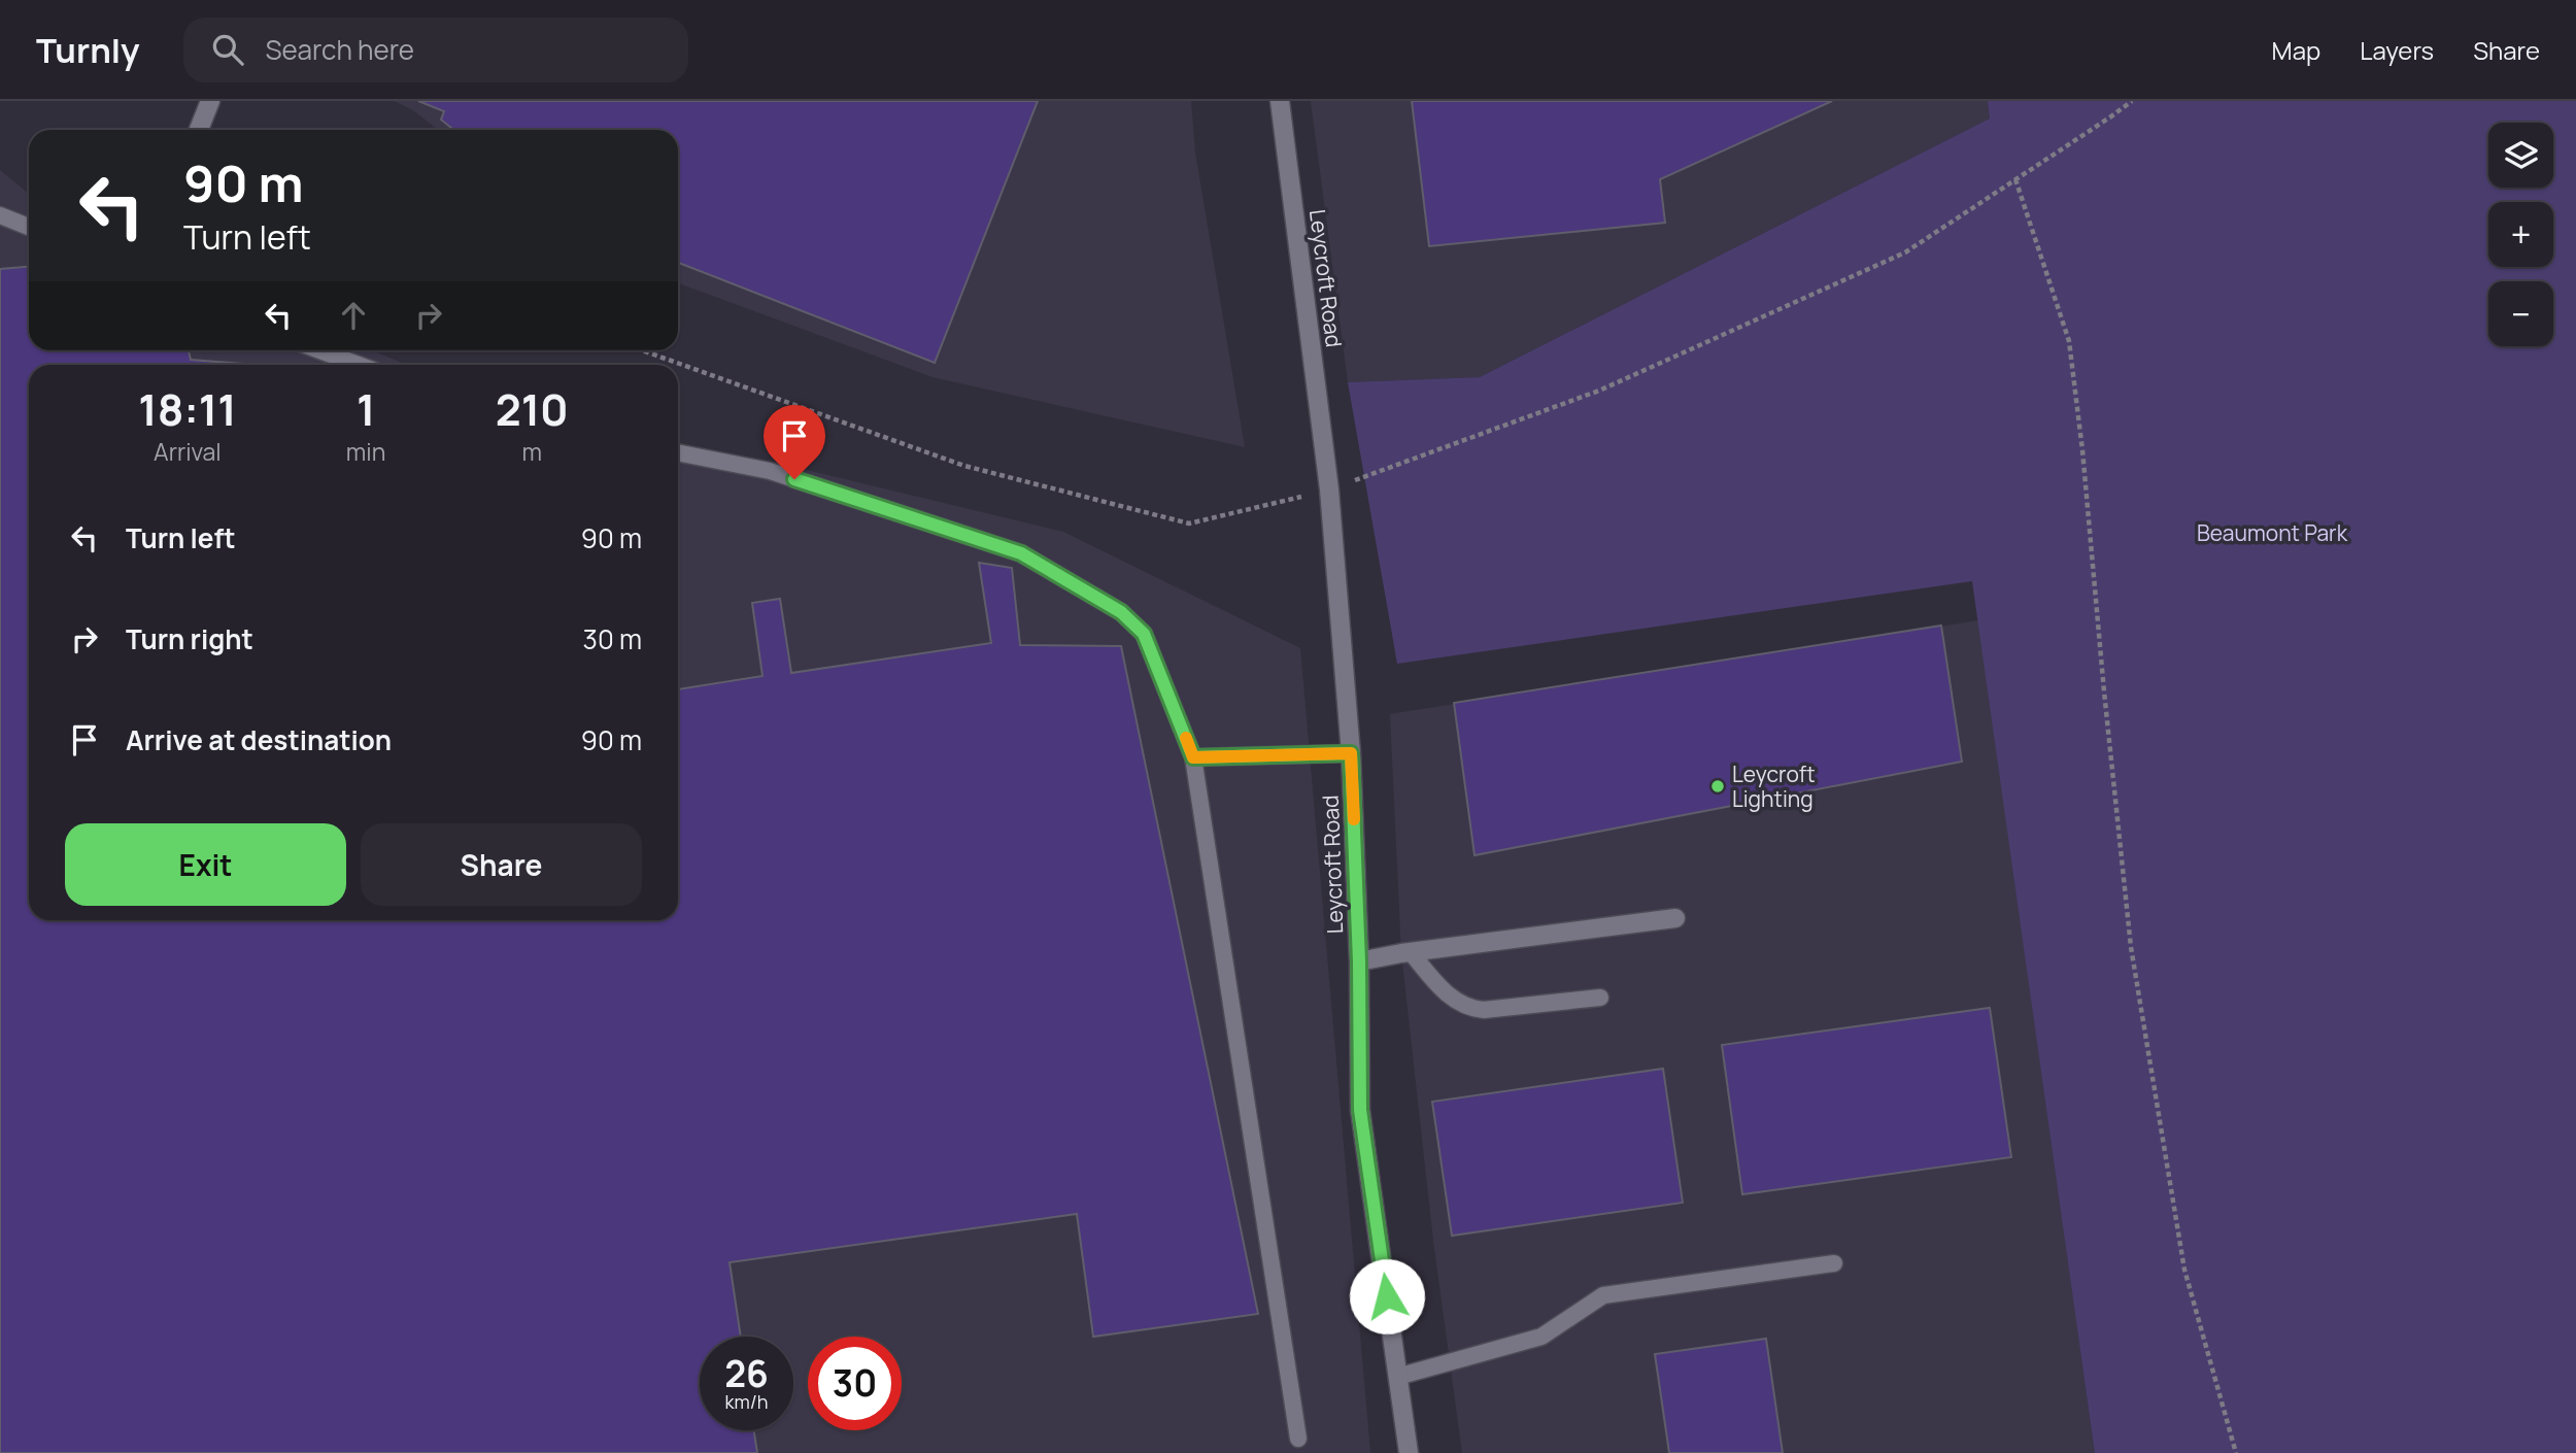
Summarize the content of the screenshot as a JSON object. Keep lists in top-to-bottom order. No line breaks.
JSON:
{"streets":{"street":["Leycroft Road"]},"parks":["Beaumont Park"],"places":["Leycroft Lighting"],"page":{"header":"Turnly","search":"Search here","nav":["Map","Layers","Share"],"map_buttons":["+","−"],"turn":["90 m","Turn left"],"eta":["18:11","Arrival","1","min","210","m"],"list":[{"name":"Turn left","value":"90 m"},{"name":"Turn right","value":"30 m"},{"name":"Arrive at destination","value":"90 m"}],"buttons":["Exit","Share"],"speed":"26 km/h","limit":"30"}}
